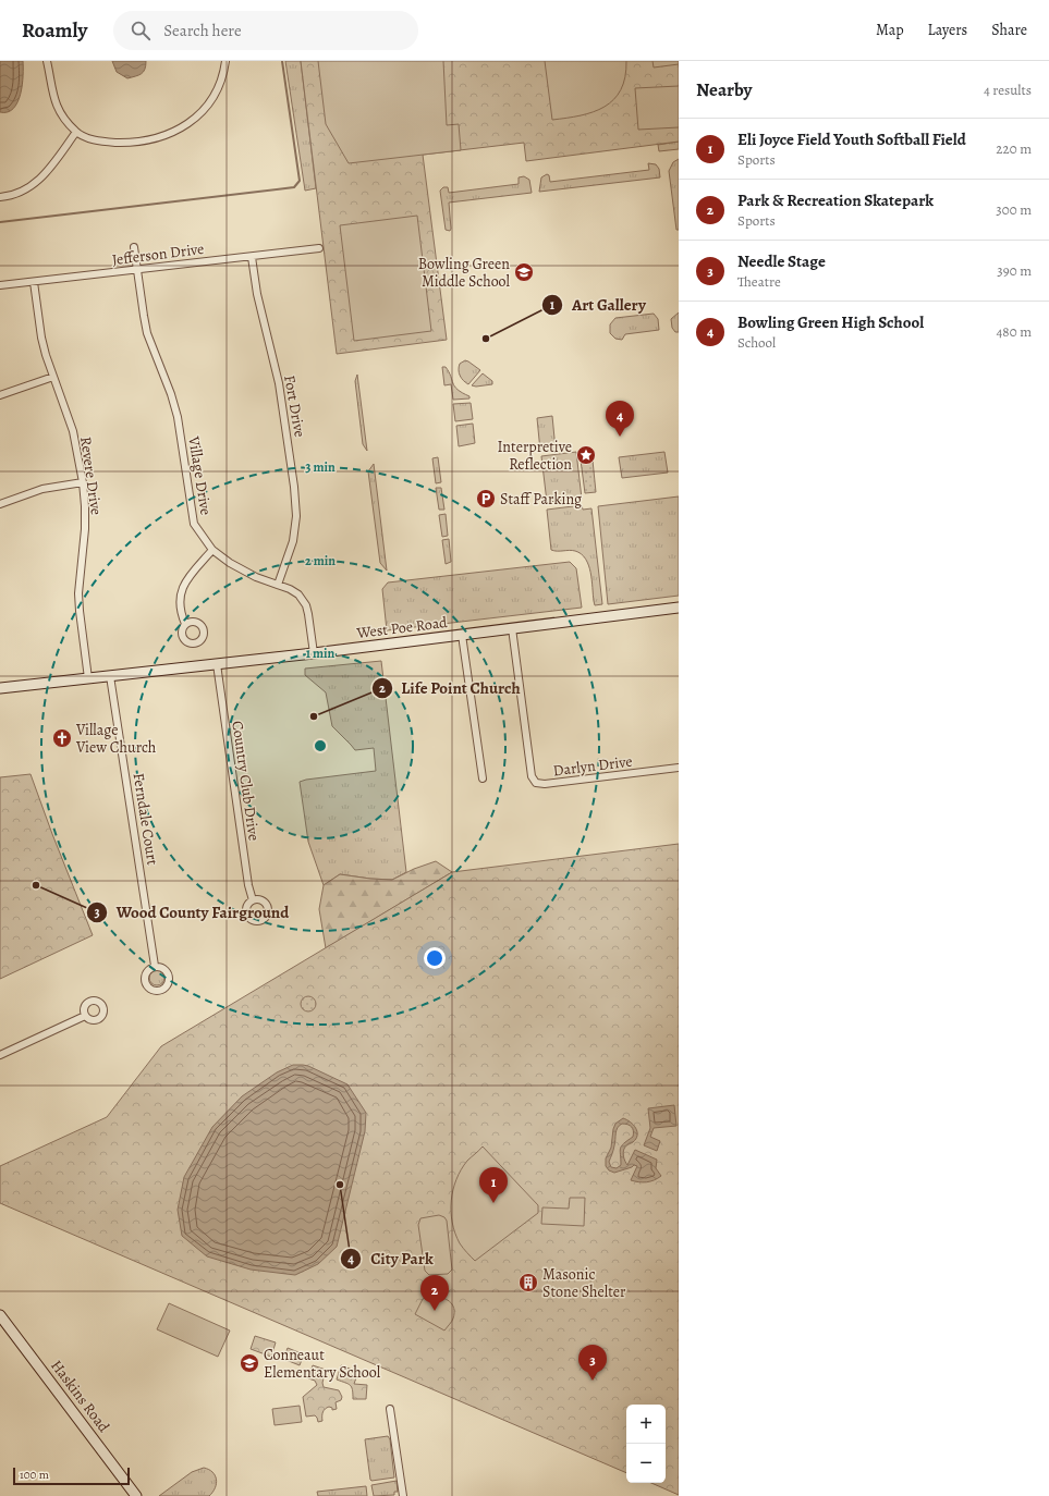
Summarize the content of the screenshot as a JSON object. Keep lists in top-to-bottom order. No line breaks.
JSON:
{"streets":{"main road":["West Poe Road","Haskins Road"],"street":["Jefferson Drive","Fort Drive","Revere Drive","Village Drive","Darlyn Drive","Country Club Drive","Ferndale Court"]},"crossings":[["Jefferson Drive","Fort Drive"],["Jefferson Drive","Revere Drive"],["Jefferson Drive","Village Drive"],["Fort Drive","Village Drive"],["Revere Drive","West Poe Road"],["Village Drive","West Poe Road"],["West Poe Road","Darlyn Drive"],["West Poe Road","Country Club Drive"],["West Poe Road","Ferndale Court"]],"places":{"school or university":["Bowling Green Middle School","Conneaut Elementary School"],"other":["Art Gallery","Life Point Church","Wood County Fairground","City Park"],"place":["Interpretive Reflection"],"parking":["Staff Parking"],"church":["Village View Church"],"building":["Masonic Stone Shelter"]},"scale_bar":"100 m","page":{"header":"Roamly","search":"Search here","nav":["Map","Layers","Share"],"heading":["Nearby","4 results"],"list":[{"mark":"1","name":"Eli Joyce Field Youth Softball Field","note":"Sports","value":"220 m"},{"mark":"2","name":"Park & Recreation Skatepark","note":"Sports","value":"300 m"},{"mark":"3","name":"Needle Stage","note":"Theatre","value":"390 m"},{"mark":"4","name":"Bowling Green High School","note":"School","value":"480 m"}],"pins":["4","1","2","3"],"map_buttons":["+","−"],"scale":"100 m"},"rings":["3 min","2 min","1 min"]}
